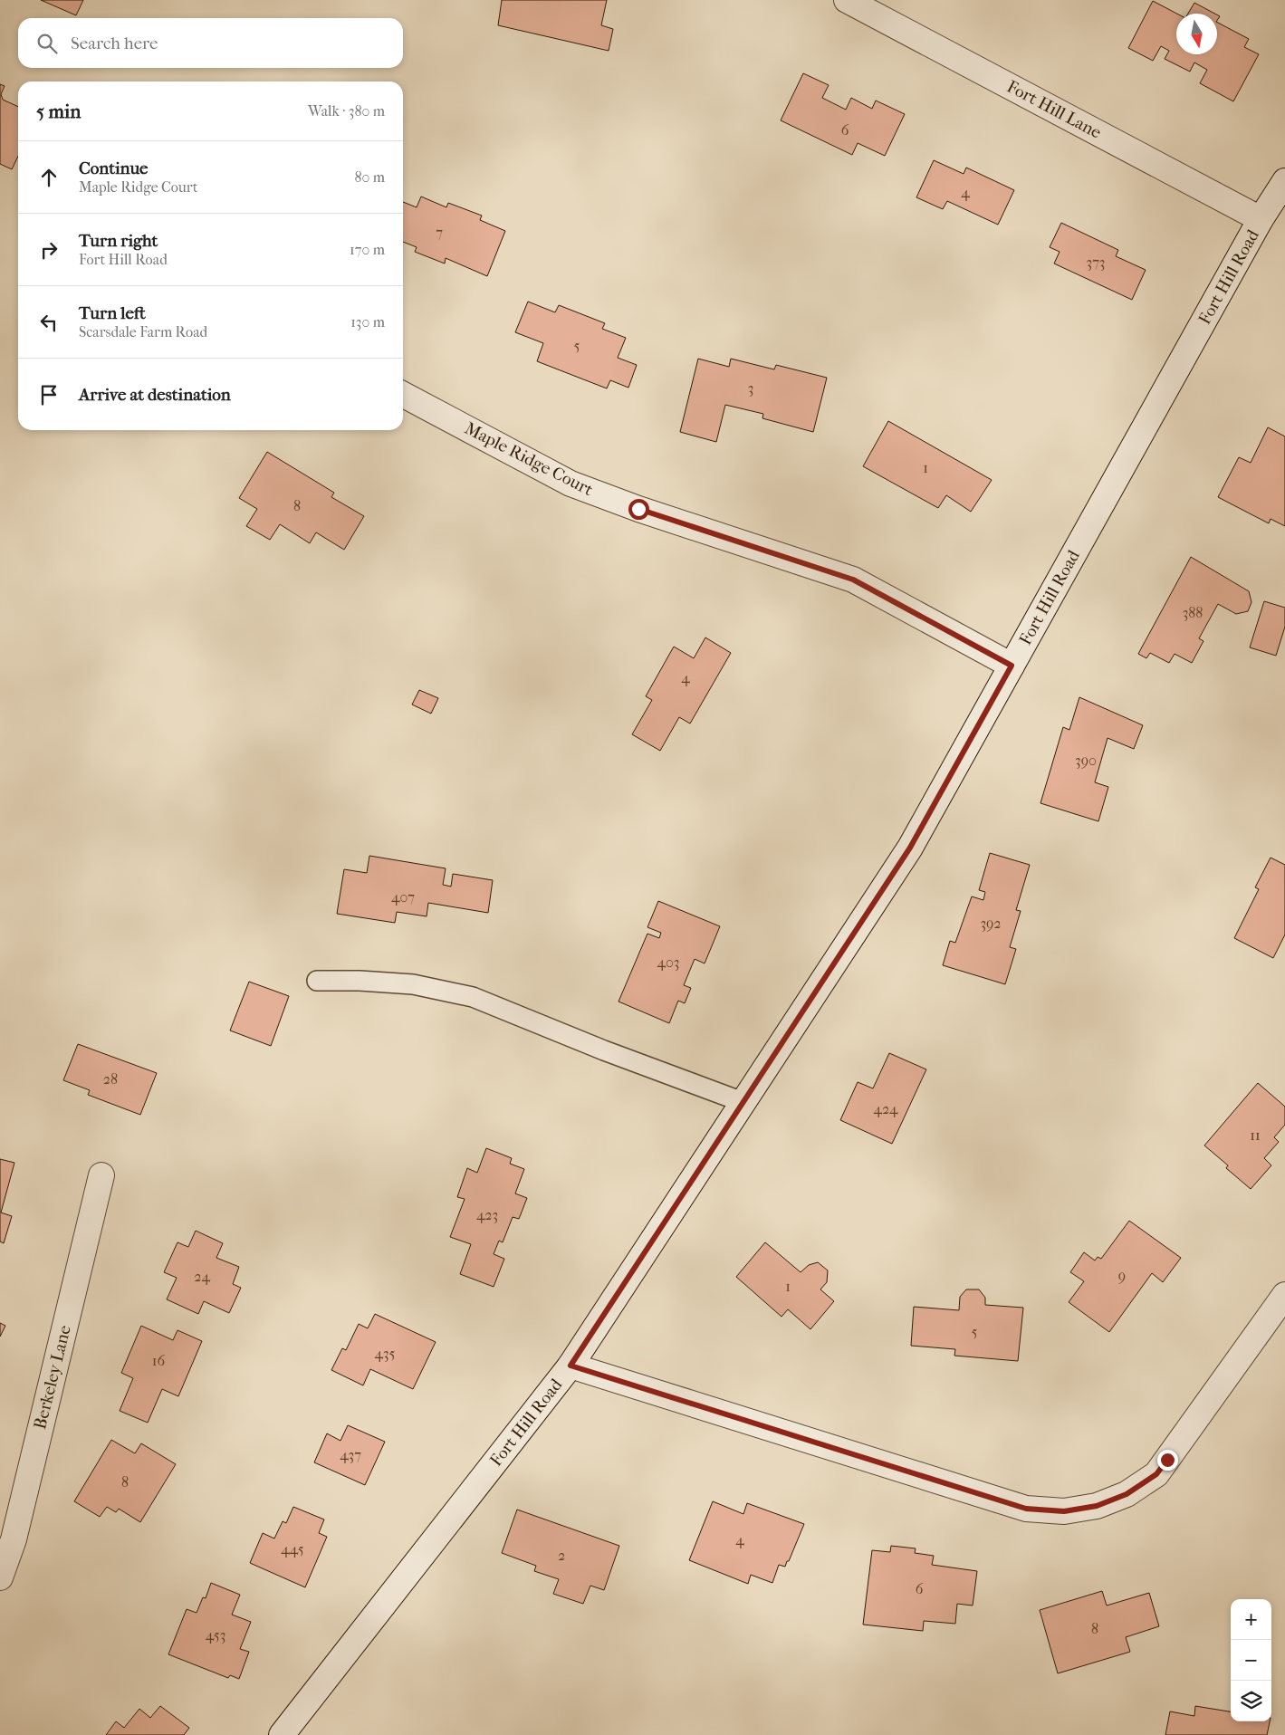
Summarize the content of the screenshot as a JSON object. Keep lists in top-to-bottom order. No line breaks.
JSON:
{"streets":{"street":["Fort Hill Lane","Fort Hill Road","Maple Ridge Court","Berkeley Lane"]},"crossings":[["Fort Hill Lane","Fort Hill Road"],["Fort Hill Road","Maple Ridge Court"]],"house_numbers":["6","4","7","373","5","3","1","8","388","4","390","407","392","403","28","424","11","423","9","24","1","5","435","16","437","8","4","445","2","6","8","453"],"north":"bottom","page":{"search":"Search here","heading":["5 min","Walk · 380 m"],"list":[["Continue","Maple Ridge Court","80 m"],["Turn right","Fort Hill Road","170 m"],["Turn left","Scarsdale Farm Road","130 m"],"Arrive at destination"],"map_buttons":["+","−"]}}
